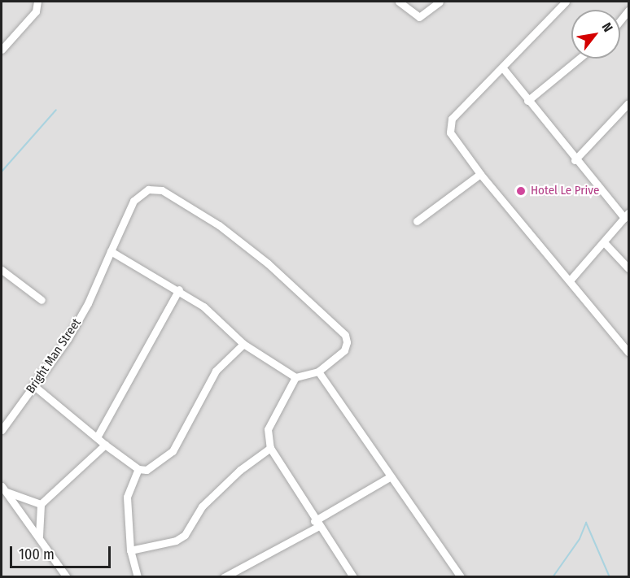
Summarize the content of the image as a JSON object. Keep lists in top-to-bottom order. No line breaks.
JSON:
{"streets":{"street":["Bright Man Street"]},"places":["Hotel Le Prive"],"scale_bar":"100 m","north":"top right"}
